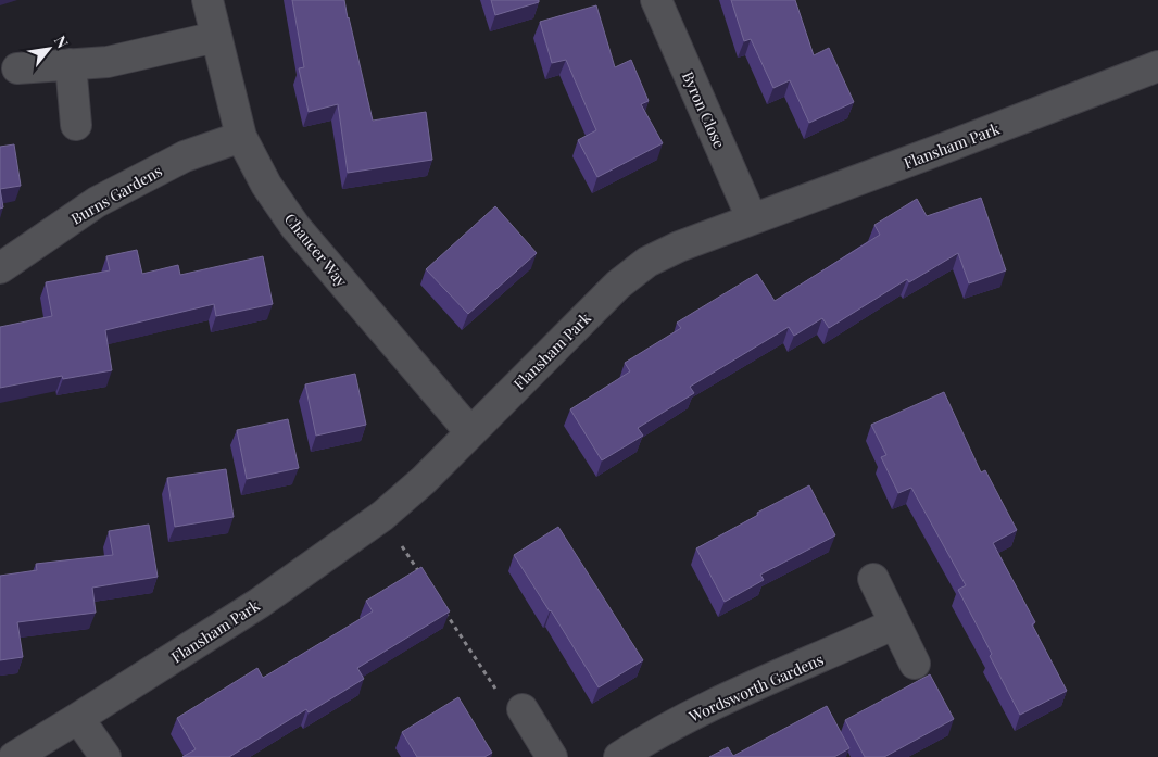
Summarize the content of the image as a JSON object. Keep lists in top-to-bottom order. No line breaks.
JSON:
{"streets":{"street":["Byron Close","Flansham Park","Burns Gardens","Chaucer Way","Wordsworth Gardens"]},"crossings":[["Byron Close","Flansham Park"],["Flansham Park","Chaucer Way"],["Burns Gardens","Chaucer Way"]],"north":"top right"}
